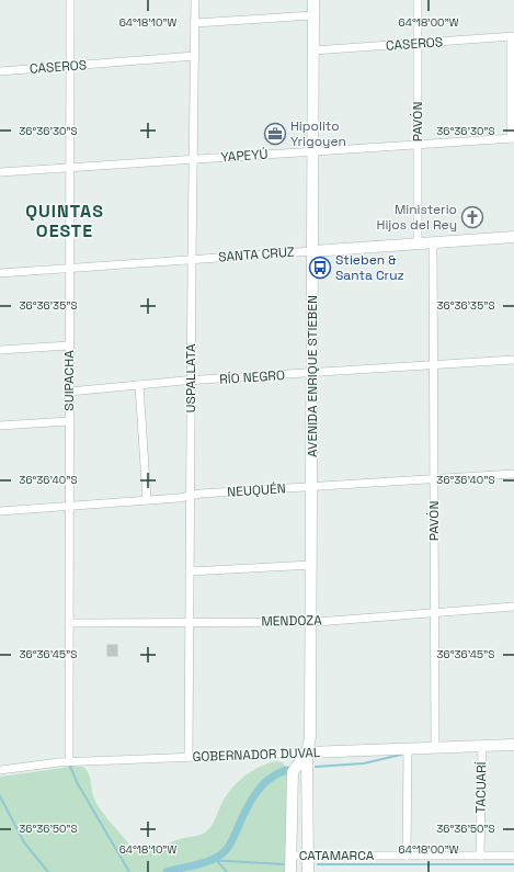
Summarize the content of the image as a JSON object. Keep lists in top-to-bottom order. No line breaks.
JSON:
{"streets":{"main road":["SANTA CRUZ","AVENIDA ENRIQUE STIEBEN","GOBERNADOR DUVAL"],"street":["CASEROS","PAVÓN","YAPEYÚ","RÍO NEGRO","USPALLATA","SUIPACHA","NEUQUÉN","MENDOZA","TACUARÍ","CATAMARCA"]},"crossings":[["CASEROS","PAVÓN"],["CASEROS","AVENIDA ENRIQUE STIEBEN"],["CASEROS","USPALLATA"],["CASEROS","SUIPACHA"],["PAVÓN","YAPEYÚ"],["PAVÓN","SANTA CRUZ"],["PAVÓN","RÍO NEGRO"],["PAVÓN","NEUQUÉN"],["PAVÓN","MENDOZA"],["PAVÓN","GOBERNADOR DUVAL"],["YAPEYÚ","AVENIDA ENRIQUE STIEBEN"],["YAPEYÚ","USPALLATA"],["YAPEYÚ","SUIPACHA"],["SANTA CRUZ","AVENIDA ENRIQUE STIEBEN"],["SANTA CRUZ","USPALLATA"],["SANTA CRUZ","SUIPACHA"],["AVENIDA ENRIQUE STIEBEN","RÍO NEGRO"],["AVENIDA ENRIQUE STIEBEN","NEUQUÉN"],["AVENIDA ENRIQUE STIEBEN","MENDOZA"],["AVENIDA ENRIQUE STIEBEN","GOBERNADOR DUVAL"],["AVENIDA ENRIQUE STIEBEN","CATAMARCA"],["RÍO NEGRO","USPALLATA"],["RÍO NEGRO","SUIPACHA"],["USPALLATA","NEUQUÉN"],["USPALLATA","MENDOZA"],["USPALLATA","GOBERNADOR DUVAL"],["SUIPACHA","NEUQUÉN"],["SUIPACHA","MENDOZA"],["SUIPACHA","GOBERNADOR DUVAL"],["GOBERNADOR DUVAL","TACUARÍ"],["TACUARÍ","CATAMARCA"]],"districts":["QUINTAS OESTE"],"places":{"office":["Hipolito Yrigoyen"],"church":["Ministerio Hijos del Rey"],"bus stop":["Stieben & Santa Cruz"]},"coordinates":["64°18'10\"W","64°18'00\"W","36°36'30\"S","36°36'35\"S","36°36'40\"S","36°36'45\"S","36°36'50\"S"]}
